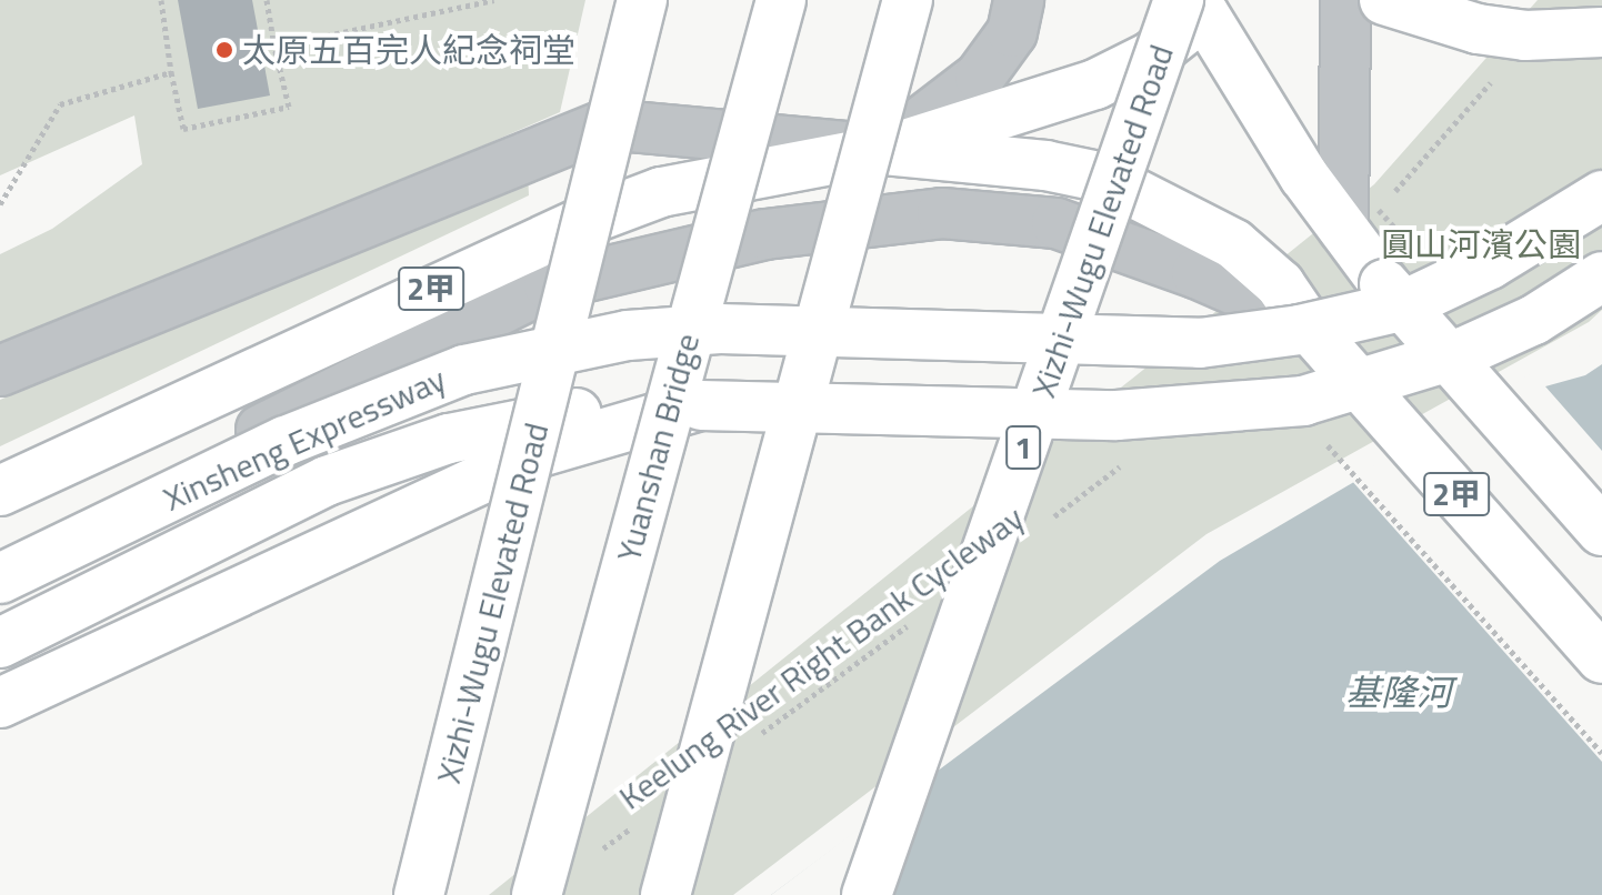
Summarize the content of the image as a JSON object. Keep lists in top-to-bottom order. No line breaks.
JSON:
{"streets":{"main road":["Xizhi-Wugu Elevated Road","2甲","Xinsheng Expressway","Yuanshan Bridge","1"],"path":["Keelung River Right Bank Cycleway"]},"crossings":[["Xizhi-Wugu Elevated Road","2甲"]],"water":["基隆河"],"parks":["圓山河濱公園"],"places":["太原五百完人紀念祠堂"]}
